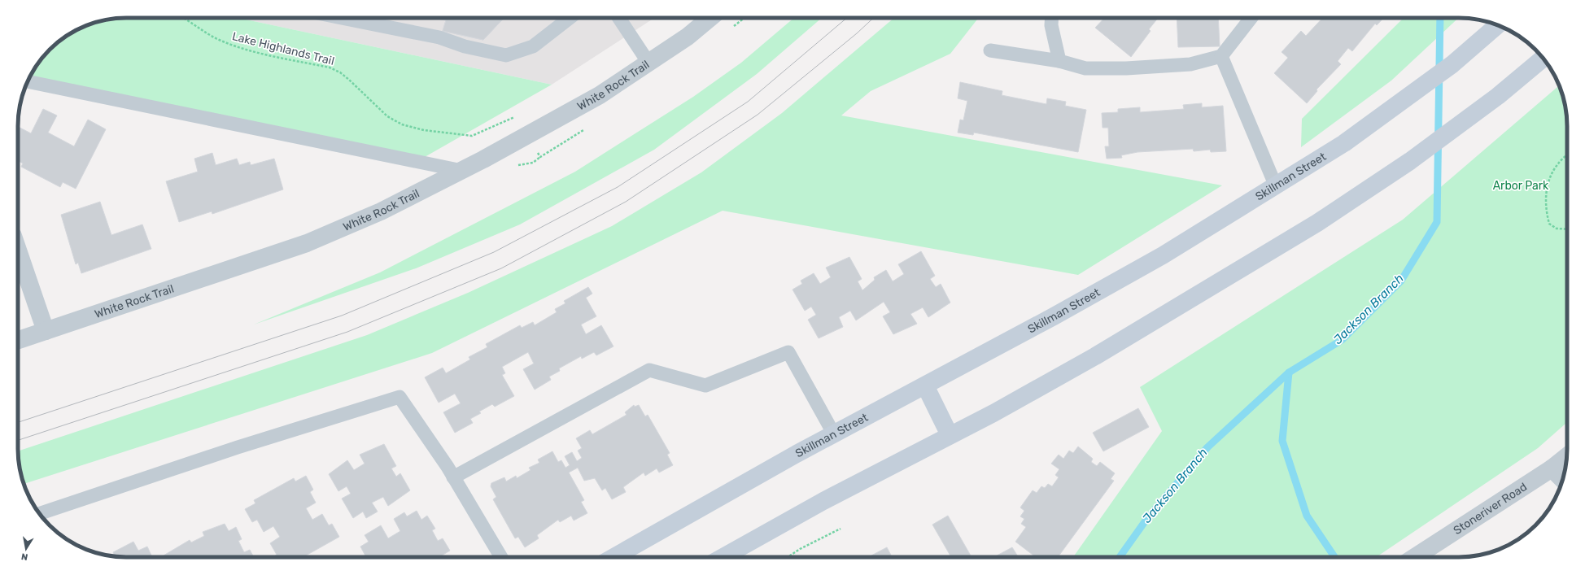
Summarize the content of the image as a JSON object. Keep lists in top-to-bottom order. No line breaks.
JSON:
{"streets":{"main road":["Skillman Street"],"street":["White Rock Trail","Stoneriver Road"],"path":["Lake Highlands Trail"]},"crossings":[["Lake Highlands Trail","White Rock Trail"]],"water":["Jackson Branch"],"parks":["Arbor Park"],"north":"bottom"}
